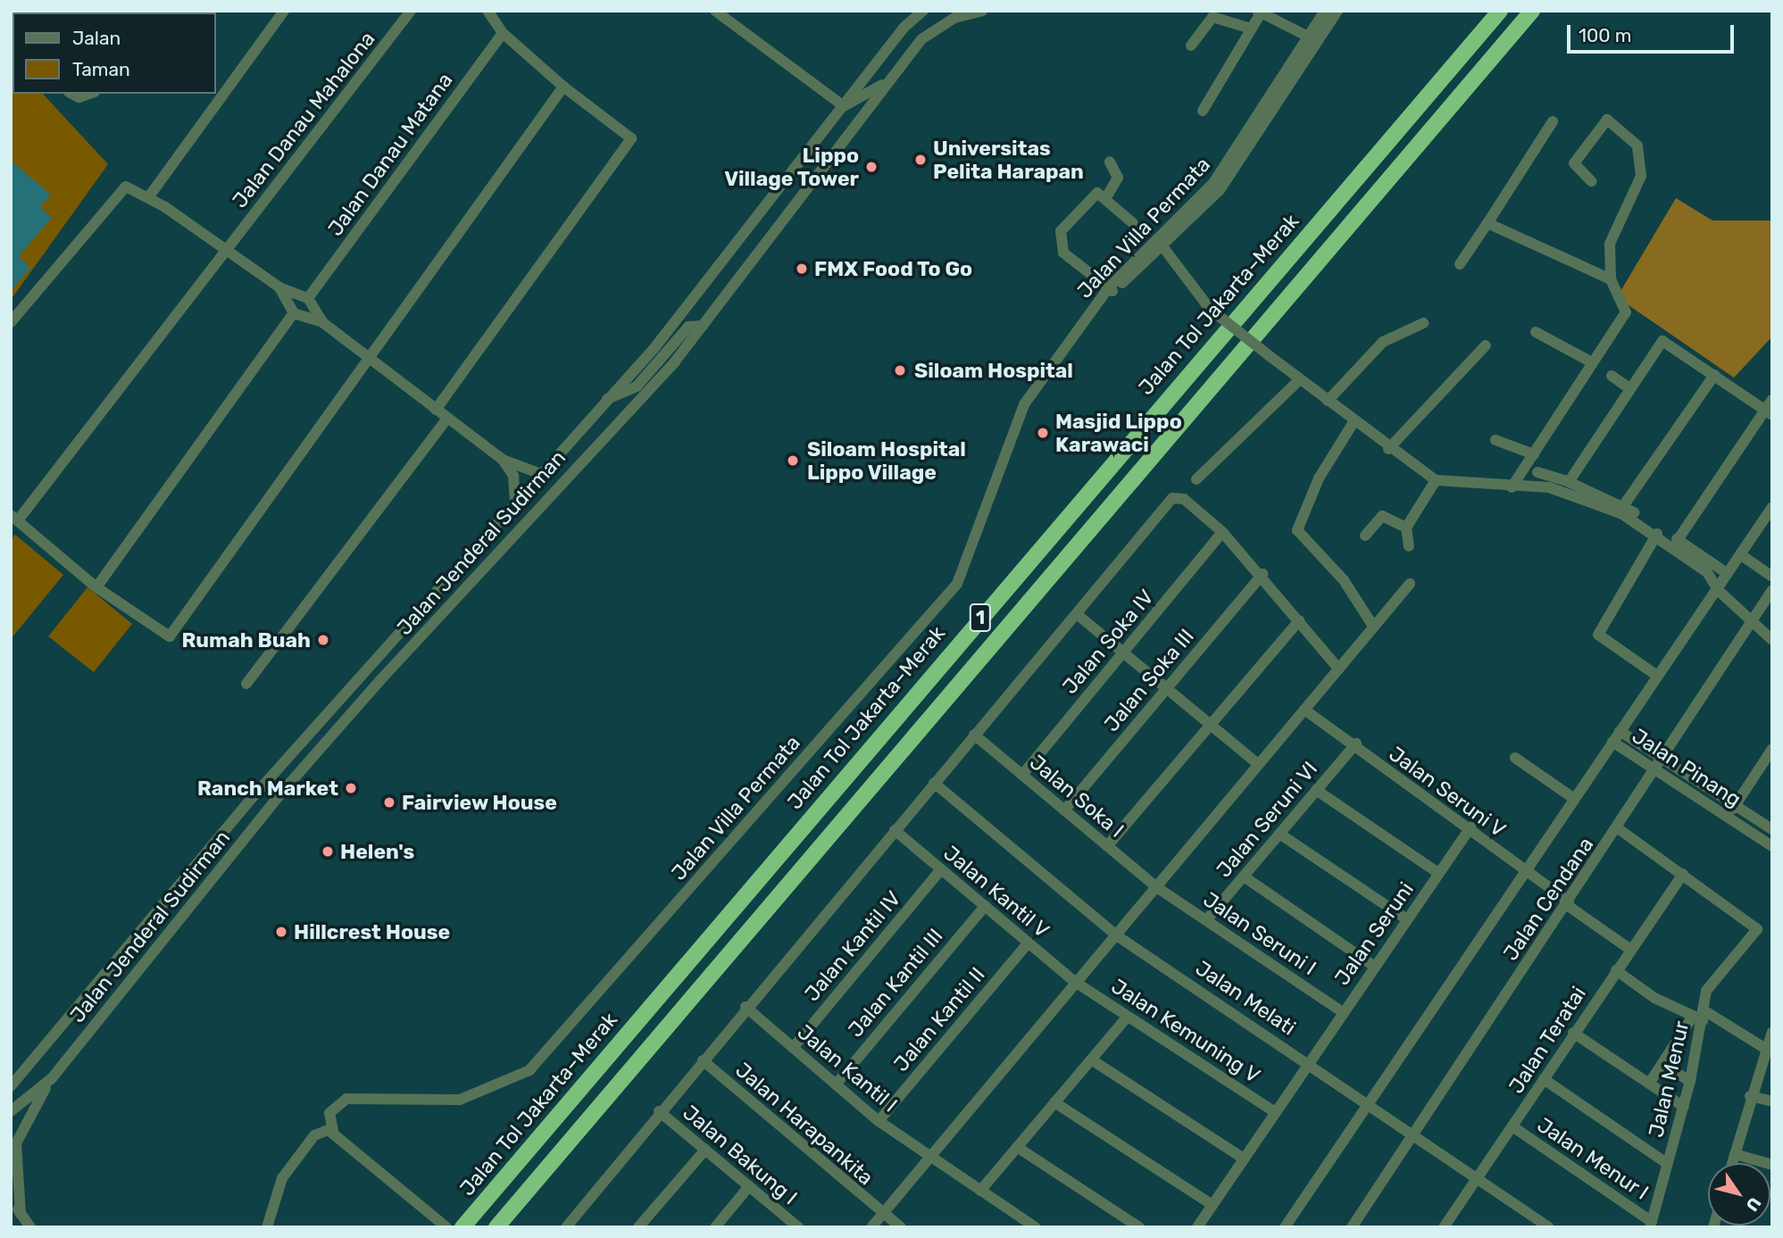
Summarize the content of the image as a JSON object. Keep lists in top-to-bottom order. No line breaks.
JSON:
{"streets":{"highway":["Jalan Tol Jakarta–Merak","1"],"street":["Jalan Danau Mahalona","Jalan Danau Matana","Jalan Villa Permata","Jalan Jenderal Sudirman","Jalan Soka IV","Jalan Soka III","Jalan Pinang","Jalan Seruni V","Jalan Soka I","Jalan Seruni VI","Jalan Kantil V","Jalan Cendana","Jalan Seruni I","Jalan Seruni","Jalan Kantil IV","Jalan Kantil III","Jalan Melati","Jalan Kantil II","Jalan Kemuning V","Jalan Teratai","Jalan Kantil I","Jalan Menur","Jalan Harapankita","Jalan Bakung I","Jalan Menur I"]},"crossings":[["Jalan Soka IV","Jalan Soka I"],["Jalan Soka IV","Jalan Bakung I"],["Jalan Soka III","Jalan Soka I"],["Jalan Pinang","Jalan Cendana"],["Jalan Seruni V","Jalan Seruni VI"],["Jalan Seruni V","Jalan Cendana"],["Jalan Seruni V","Jalan Seruni"],["Jalan Seruni V","Jalan Teratai"],["Jalan Soka I","Jalan Seruni I"],["Jalan Soka I","Jalan Bakung I"],["Jalan Seruni VI","Jalan Seruni I"],["Jalan Kantil V","Jalan Kantil IV"],["Jalan Kantil V","Jalan Kantil III"],["Jalan Kantil V","Jalan Kantil II"],["Jalan Kantil V","Jalan Kemuning V"],["Jalan Kantil V","Jalan Bakung I"],["Jalan Cendana","Jalan Melati"],["Jalan Seruni I","Jalan Seruni"],["Jalan Seruni","Jalan Melati"],["Jalan Seruni","Jalan Kemuning V"],["Jalan Kantil IV","Jalan Kantil I"],["Jalan Kantil III","Jalan Kantil I"],["Jalan Melati","Jalan Teratai"],["Jalan Melati","Jalan Bakung I"],["Jalan Kantil II","Jalan Kantil I"],["Jalan Teratai","Jalan Menur I"],["Jalan Kantil I","Jalan Bakung I"],["Jalan Menur","Jalan Menur I"],["Jalan Harapankita","Jalan Bakung I"]],"places":["Universitas Pelita Harapan","Lippo Village Tower","FMX Food To Go","Siloam Hospital","Masjid Lippo Karawaci","Siloam Hospital Lippo Village","Rumah Buah","Ranch Market","Fairview House","Helen's","Hillcrest House"],"legend":["Jalan","Taman"],"scale_bar":"100 m","north":"bottom right"}
